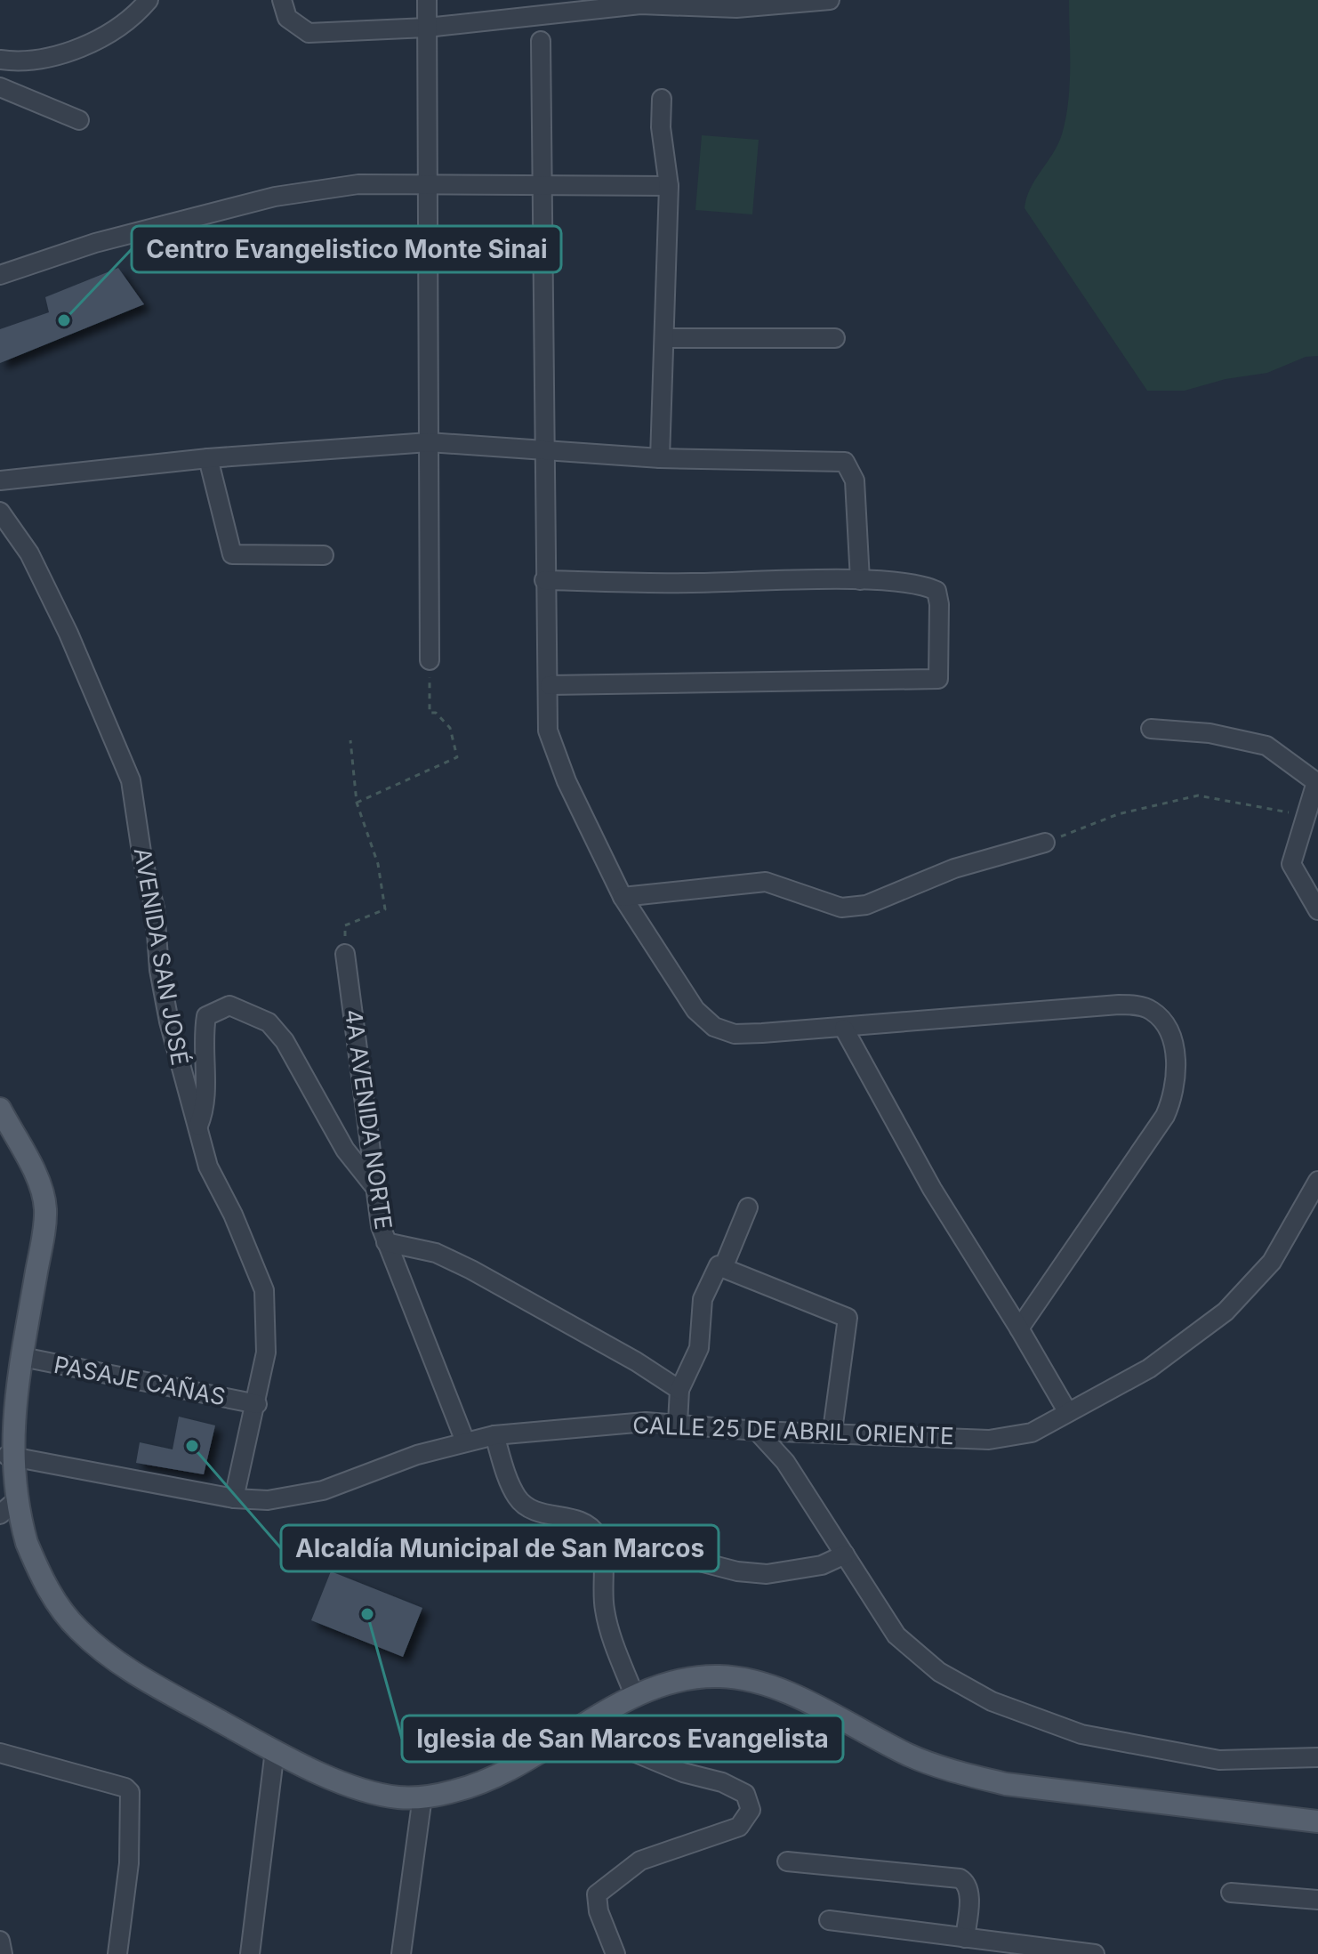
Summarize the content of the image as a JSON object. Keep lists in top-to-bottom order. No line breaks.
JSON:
{"streets":{"street":["AVENIDA SAN JOSÉ","4A AVENIDA NORTE","PASAJE CAÑAS","CALLE 25 DE ABRIL ORIENTE"]},"crossings":[["AVENIDA SAN JOSÉ","PASAJE CAÑAS"],["AVENIDA SAN JOSÉ","CALLE 25 DE ABRIL ORIENTE"],["4A AVENIDA NORTE","CALLE 25 DE ABRIL ORIENTE"]],"places":["Centro Evangelistico Monte Sinai","Alcaldía Municipal de San Marcos","Iglesia de San Marcos Evangelista"]}
